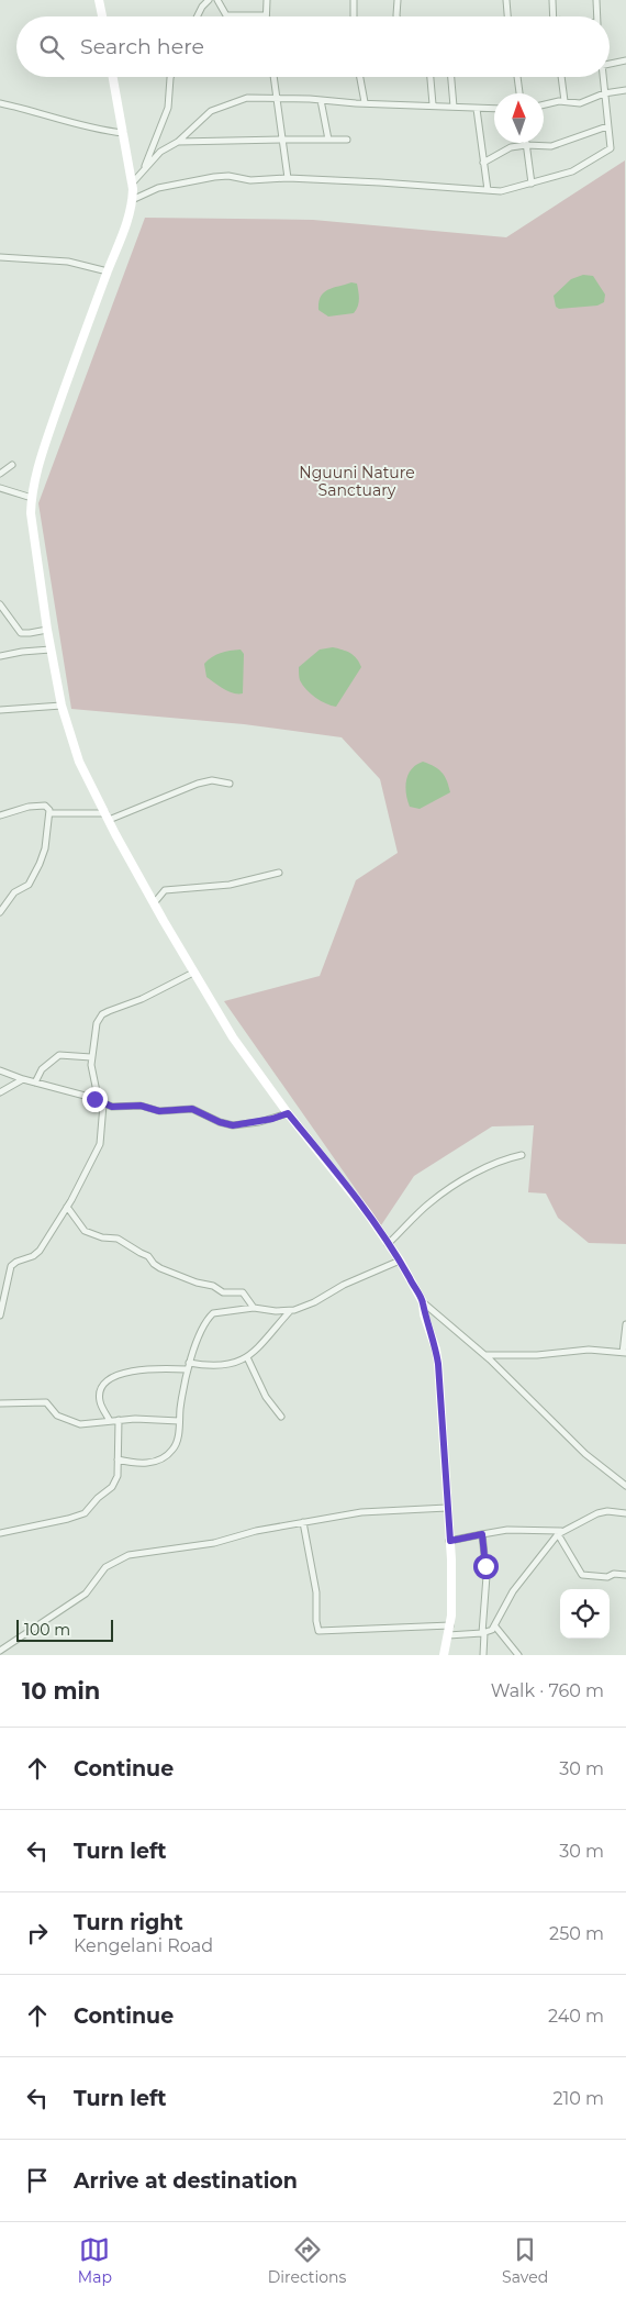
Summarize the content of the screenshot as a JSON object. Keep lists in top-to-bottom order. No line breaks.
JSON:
{"parks":["Nguuni Nature Sanctuary"],"scale_bar":"100 m","north":"top","page":{"search":"Search here","scale":"100 m","heading":["10 min","Walk · 760 m"],"list":[["Continue","30 m"],["Turn left","30 m"],["Turn right","Kengelani Road","250 m"],["Continue","240 m"],["Turn left","210 m"],"Arrive at destination"],"nav":["Map","Directions","Saved"]}}
